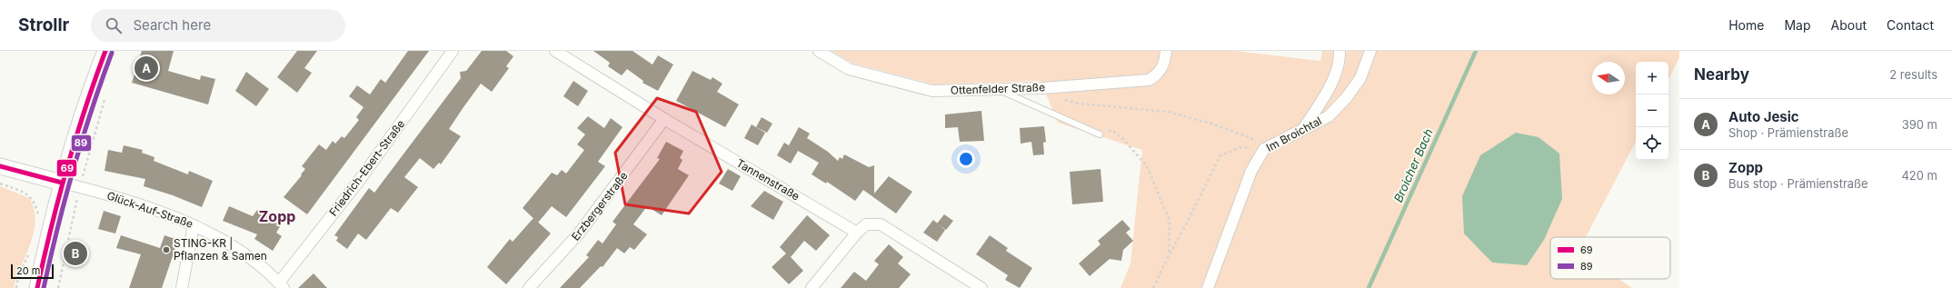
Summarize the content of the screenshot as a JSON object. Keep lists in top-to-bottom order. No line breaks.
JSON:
{"streets":{"street":["Ottenfelder Straße","Im Broichtal","Friedrich-Ebert-Straße","Tannenstraße","Erzbergerstraße","Glück-Auf-Straße"]},"crossings":[["Friedrich-Ebert-Straße","Glück-Auf-Straße"],["Tannenstraße","Erzbergerstraße"]],"districts":["Zopp"],"water":["Broicher Bach"],"places":["STING-KR | Pflanzen & Samen"],"lines":["transit line 69","transit line 89"],"legend":["69","89"],"scale_bar":"20 m","north":"left","page":{"header":"Strollr","search":"Search here","nav":["Home","Map","About","Contact"],"heading":["Nearby","2 results"],"pins":["A","B"],"map_buttons":["+","−"],"list":[{"mark":"A","name":"Auto Jesic","note":"Shop · Prämienstraße","value":"390 m"},{"mark":"B","name":"Zopp","note":"Bus stop · Prämienstraße","value":"420 m"}],"scale":"20 m"}}
